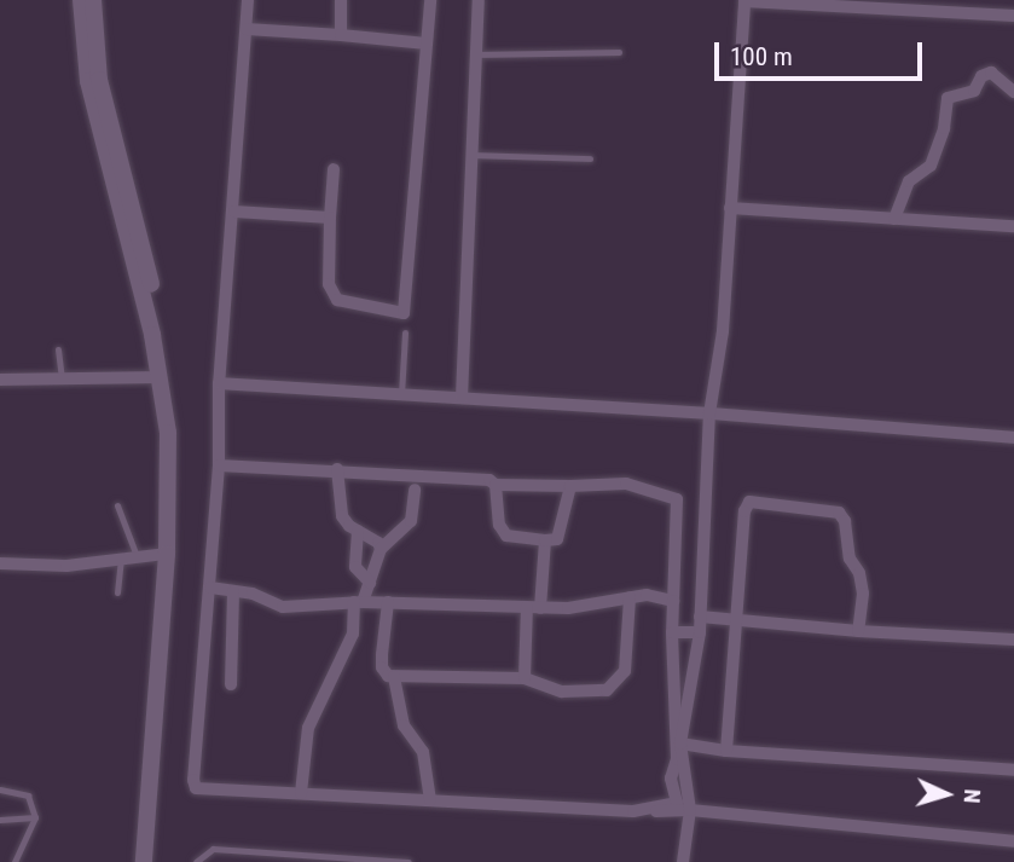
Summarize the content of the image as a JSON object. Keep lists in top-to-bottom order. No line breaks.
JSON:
{"scale_bar":"100 m","north":"right"}
